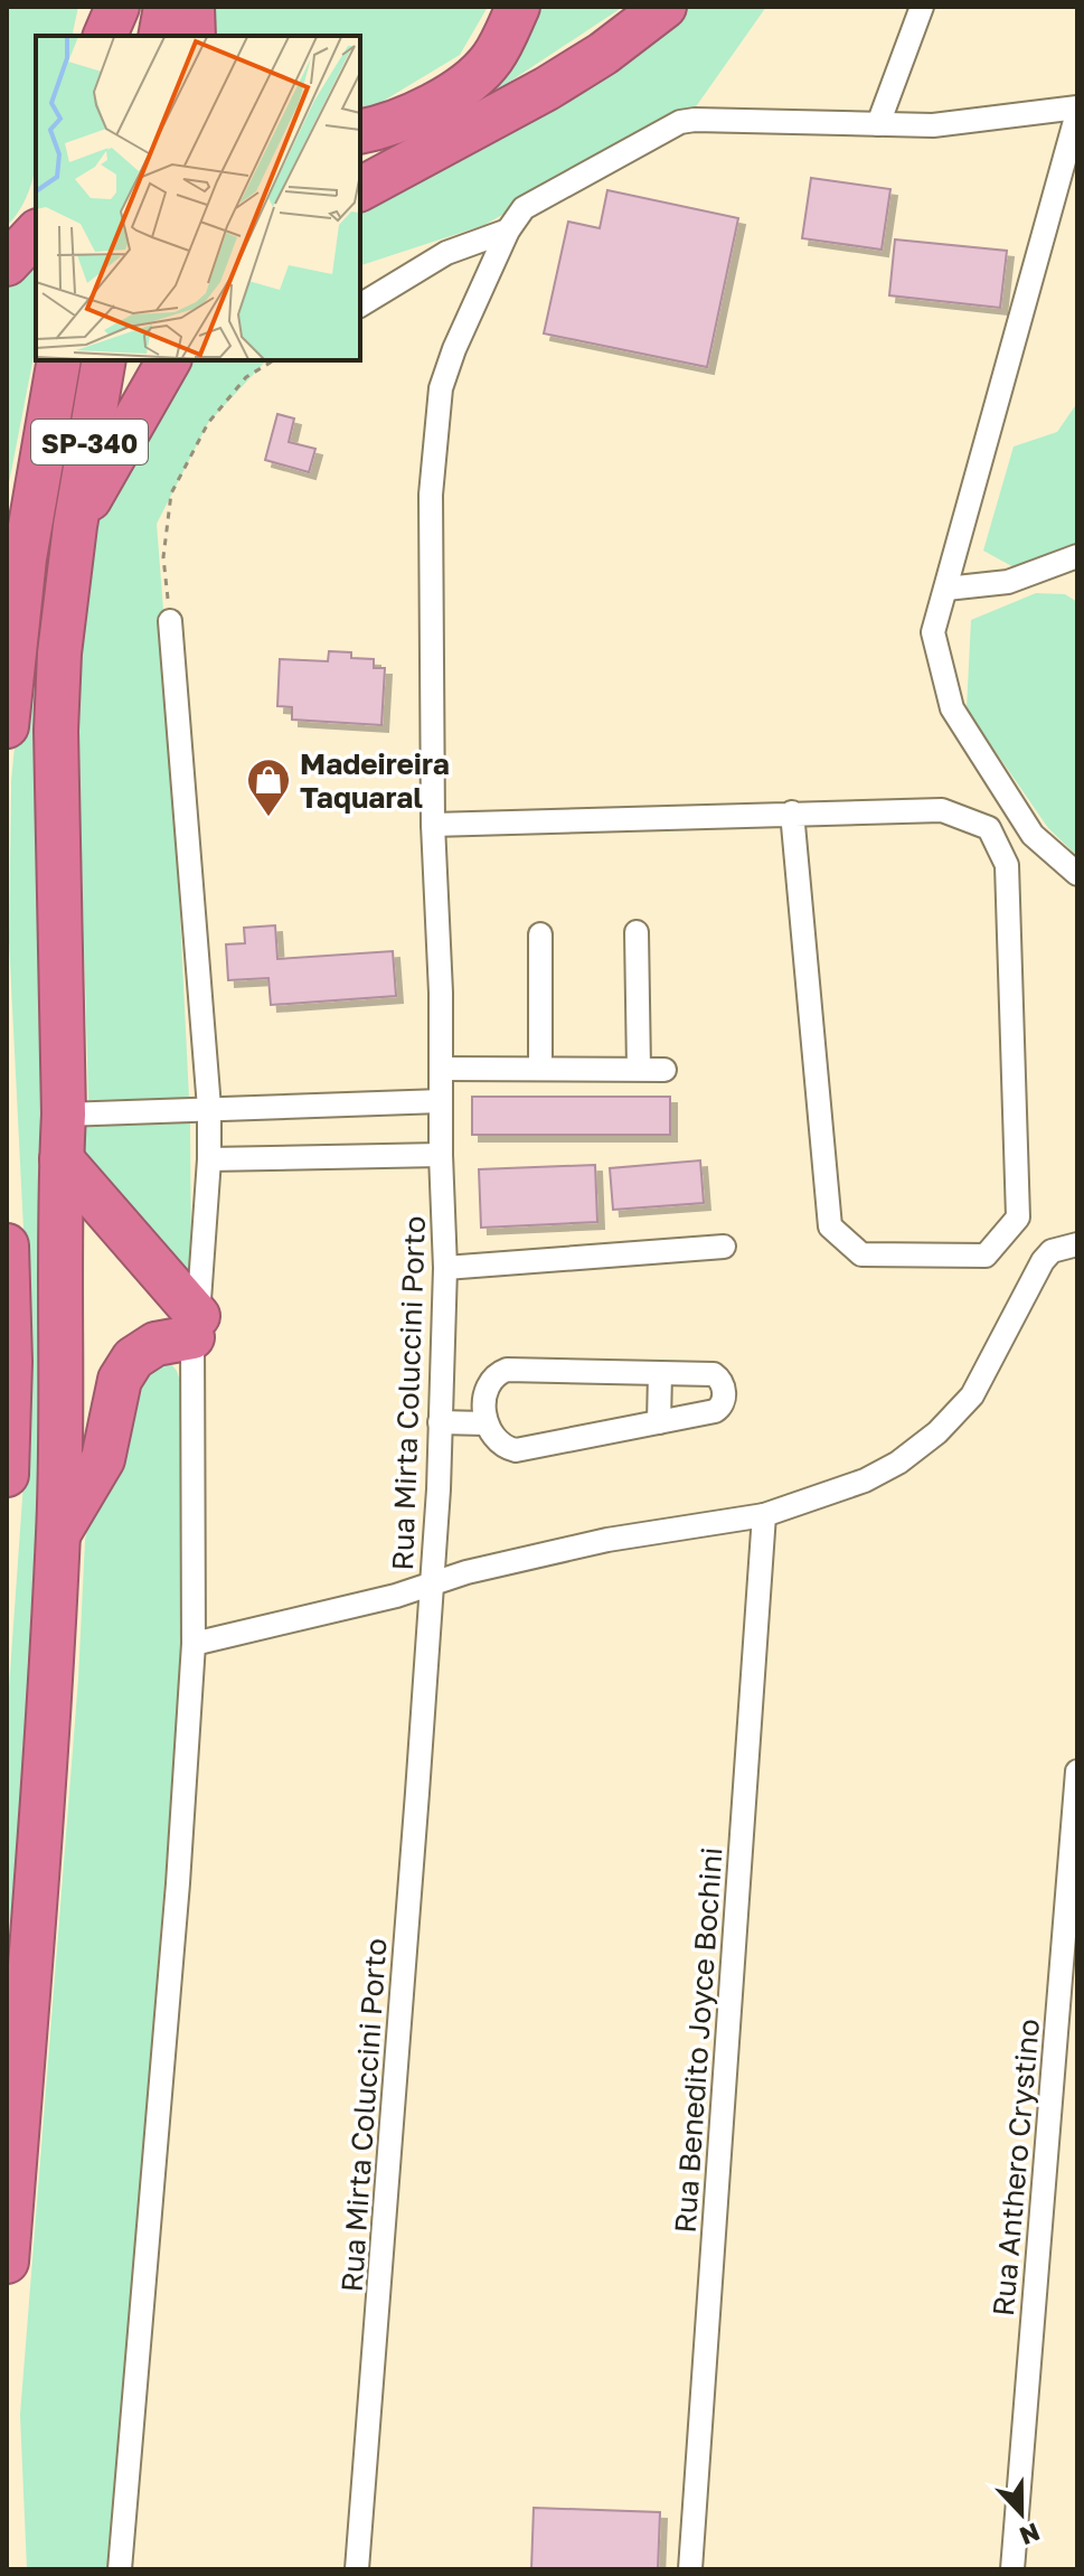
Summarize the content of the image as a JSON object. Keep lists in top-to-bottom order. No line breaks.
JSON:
{"streets":{"highway":["SP-340"],"street":["Rua Mirta Coluccini Porto","Rua Benedito Joyce Bochini","Rua Anthero Crystino"]},"places":{"shop":["Madeireira Taquaral"]},"north":"bottom"}
